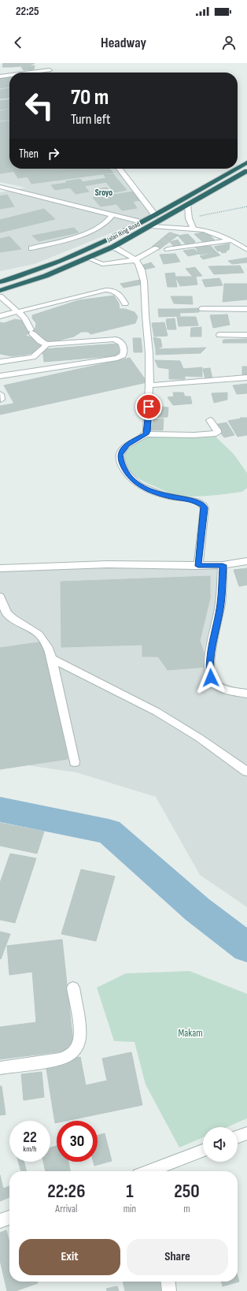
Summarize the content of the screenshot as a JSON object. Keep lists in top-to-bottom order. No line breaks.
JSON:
{"streets":{"highway":["Jalan Ring Road"]},"districts":["Sroyo"],"parks":["Makam"],"page":{"status":"22:25","header":"Headway","turn":["70 m","Turn left"],"then":"Then","speed":"22 km/h","limit":"30","eta":["22:26","Arrival","1","min","250","m"],"buttons":["Exit","Share"]}}
